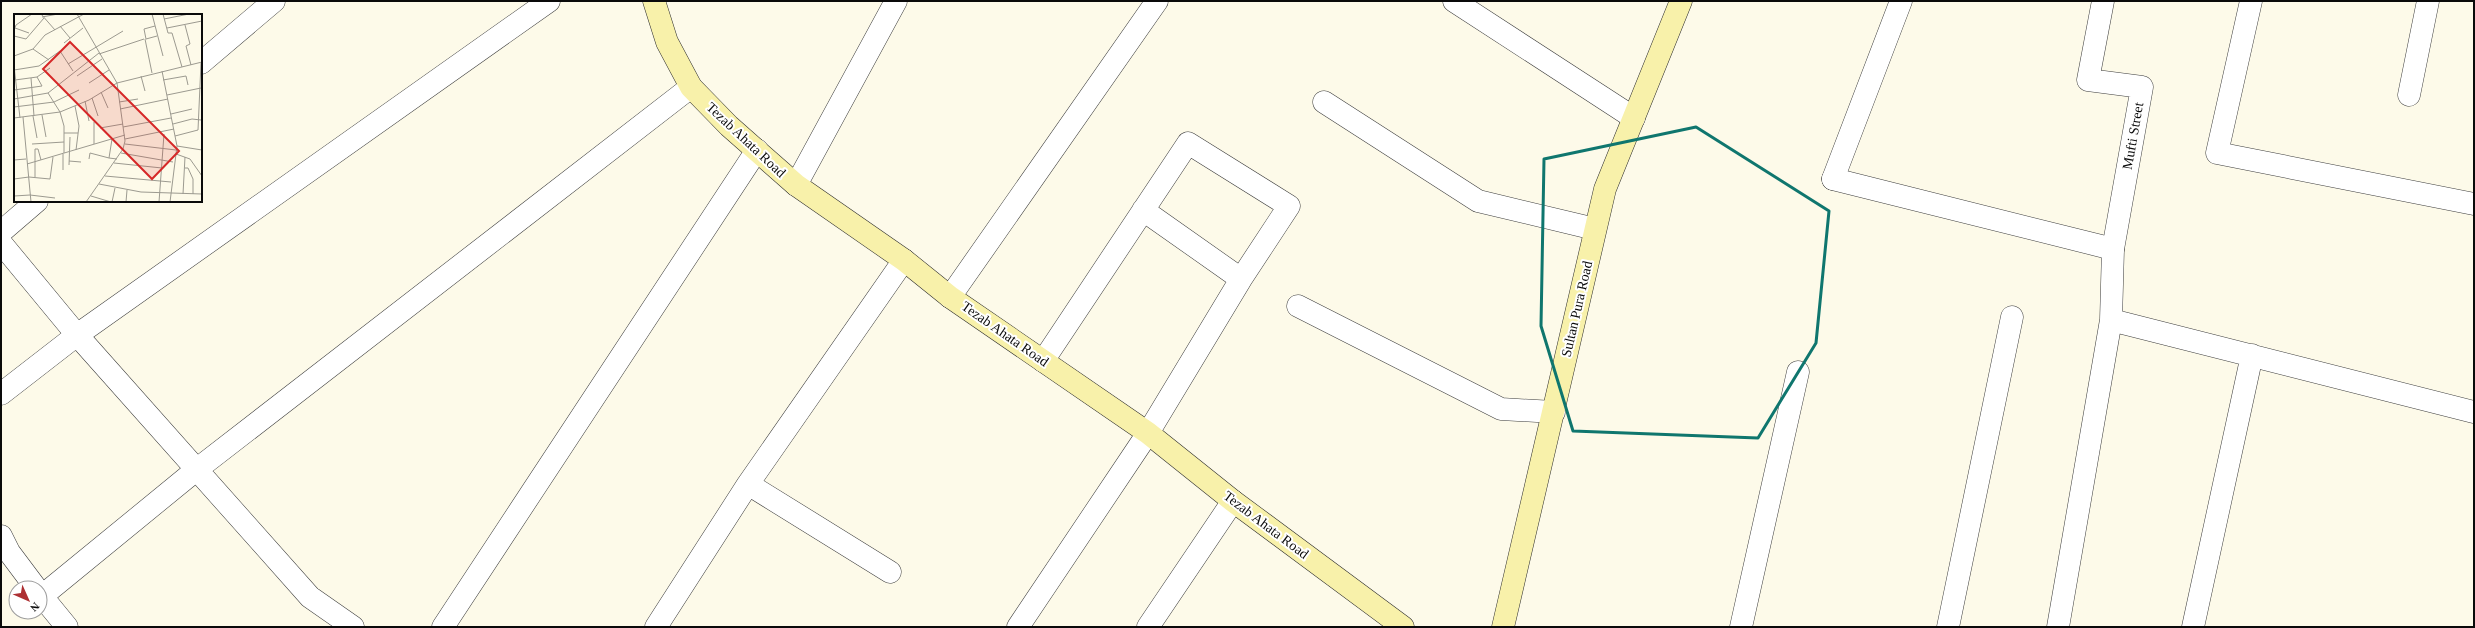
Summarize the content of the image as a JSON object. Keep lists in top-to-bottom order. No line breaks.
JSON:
{"streets":{"main road":["Tezab Ahata Road","Sultan Pura Road"],"street":["Mufti Street"]},"north":"bottom right"}
